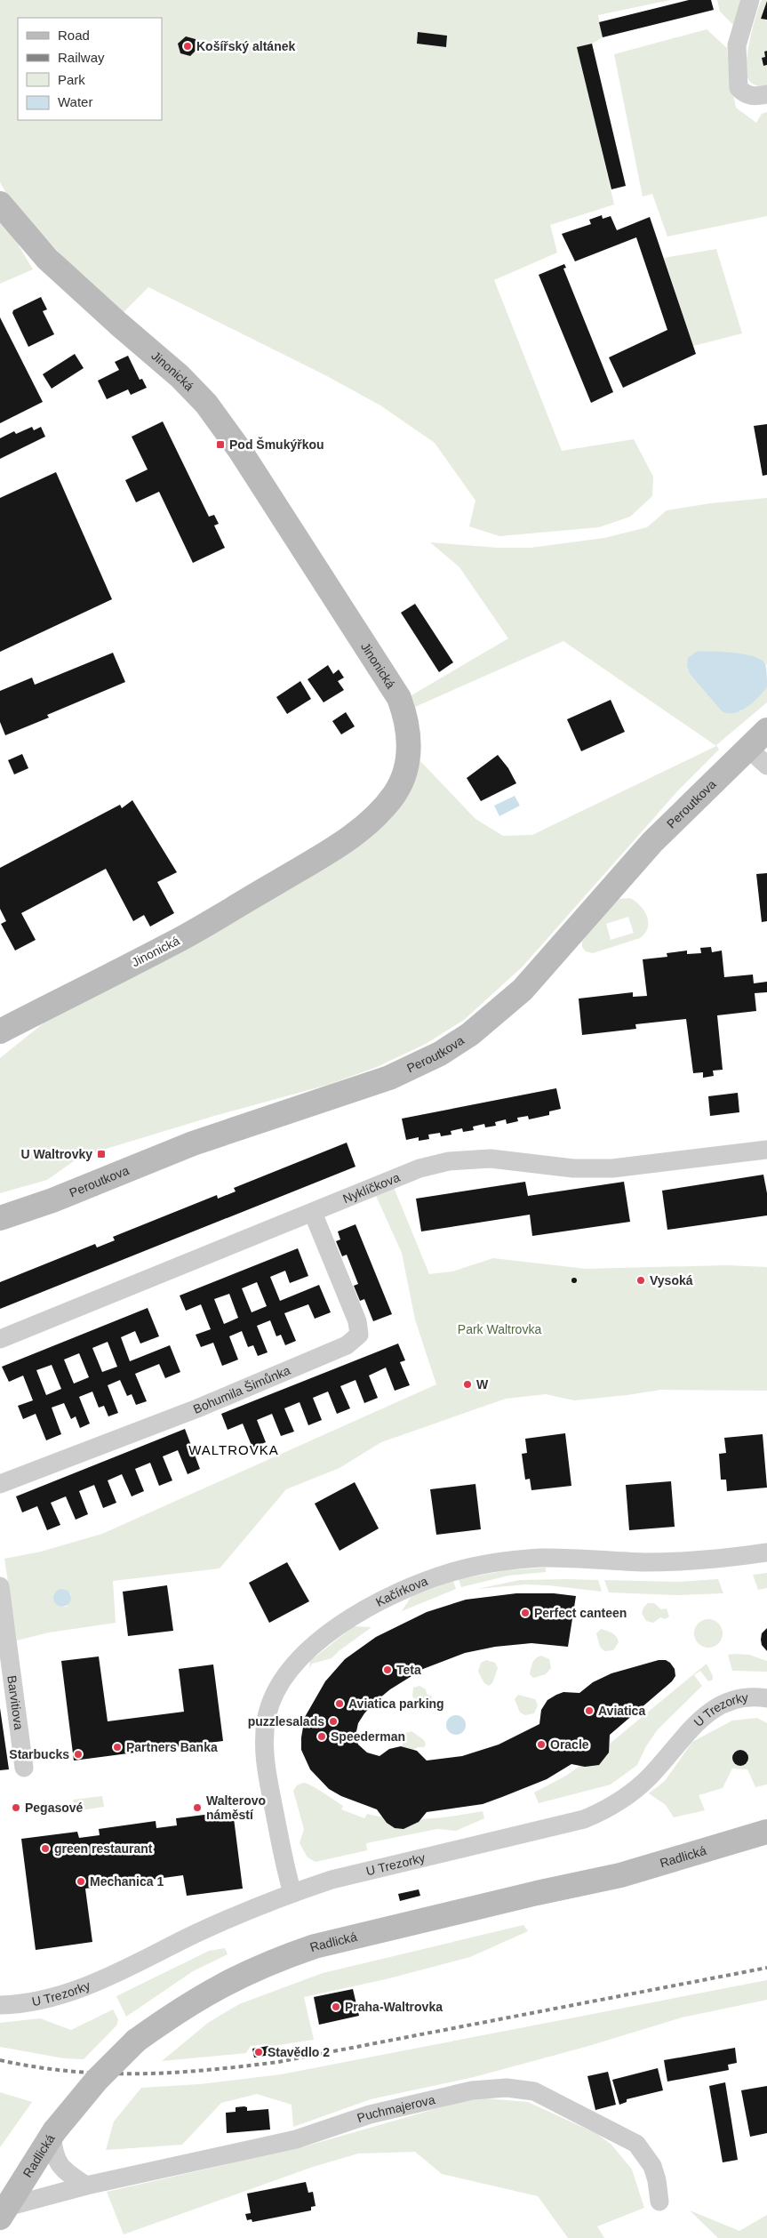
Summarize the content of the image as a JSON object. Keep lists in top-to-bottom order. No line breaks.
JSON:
{"streets":{"street":["Jinonická","Peroutkova","Nyklíčkova","Bohumila Šimůnka","Kačírkova","Barvitiova","U Trezorky","Radlická","Puchmajerova"]},"crossings":[["Nyklíčkova","Bohumila Šimůnka"],["Kačírkova","U Trezorky"],["Radlická","Puchmajerova"]],"districts":["WALTROVKA"],"parks":["Park Waltrovka"],"places":{"other":["Košířský altánek","Vysoká","W","Perfect canteen","Teta","Aviatica parking","Aviatica","puzzlesalads","Speederman","Oracle","Partners Banka","Starbucks","Pegasové","Walterovo náměstí","green restaurant","Mechanica 1","Praha-Waltrovka","Stavědlo 2"],"transit":["Pod Šmukýřkou","U Waltrovky"]},"legend":["Road","Railway","Park","Water"]}
